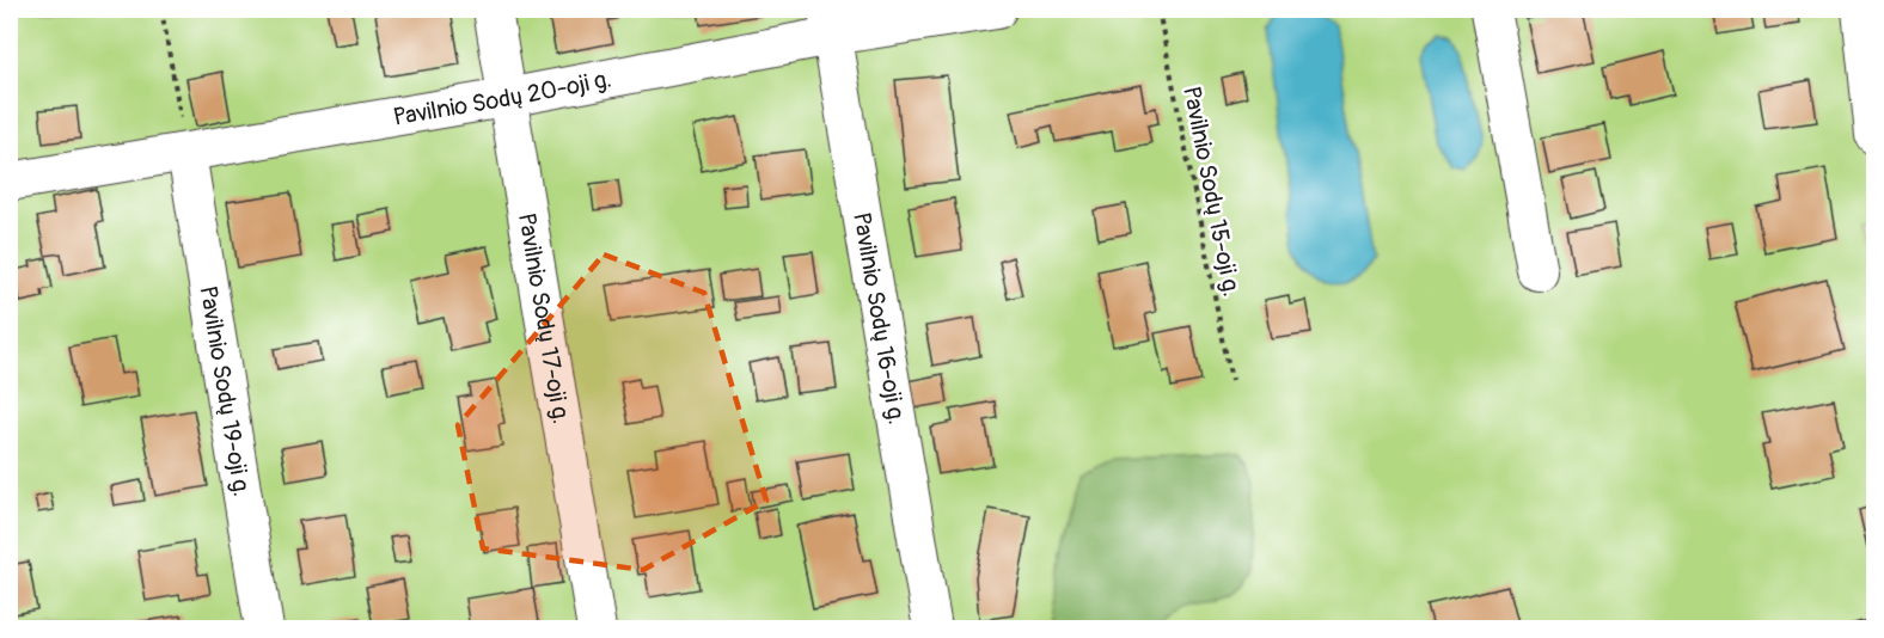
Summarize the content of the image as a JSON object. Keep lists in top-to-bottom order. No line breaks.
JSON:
{"streets":{"street":["Pavilnio Sodų 20-oji g.","Pavilnio Sodų 17-oji g.","Pavilnio Sodų 16-oji g.","Pavilnio Sodų 19-oji g."],"path":["Pavilnio Sodų 15-oji g."]},"crossings":[["Pavilnio Sodų 20-oji g.","Pavilnio Sodų 17-oji g."],["Pavilnio Sodų 20-oji g.","Pavilnio Sodų 16-oji g."],["Pavilnio Sodų 20-oji g.","Pavilnio Sodų 19-oji g."]]}
